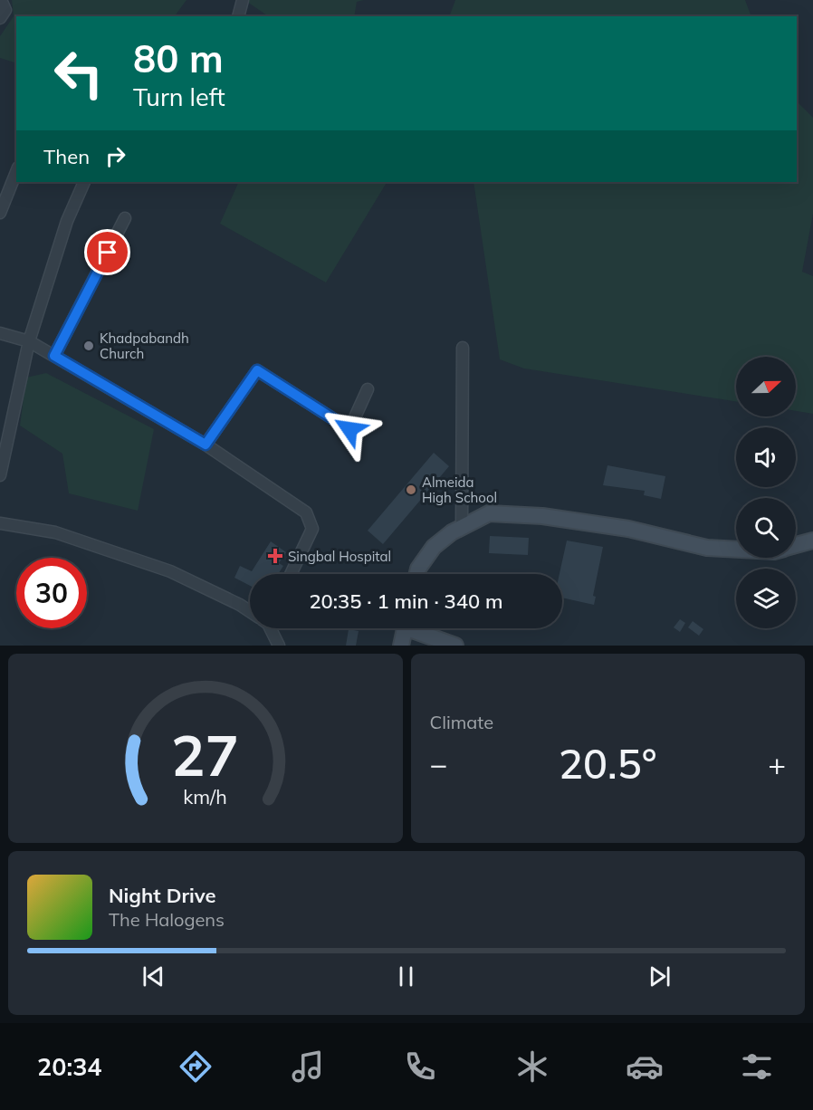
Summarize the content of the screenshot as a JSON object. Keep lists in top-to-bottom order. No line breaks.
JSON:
{"places":{"other":["Khadpabandh Church","Almeida High School"],"health":["Singbal Hospital"]},"north":"right","page":{"turn":["80 m","Turn left"],"then":"Then","limit":"30","trip":"20:35 · 1 min · 340 m","tile":"Climate","heat":["−","20.5°","+"],"song":["Night Drive","The Halogens"],"tabs":"20:34","gauge":["27","km/h"]}}
